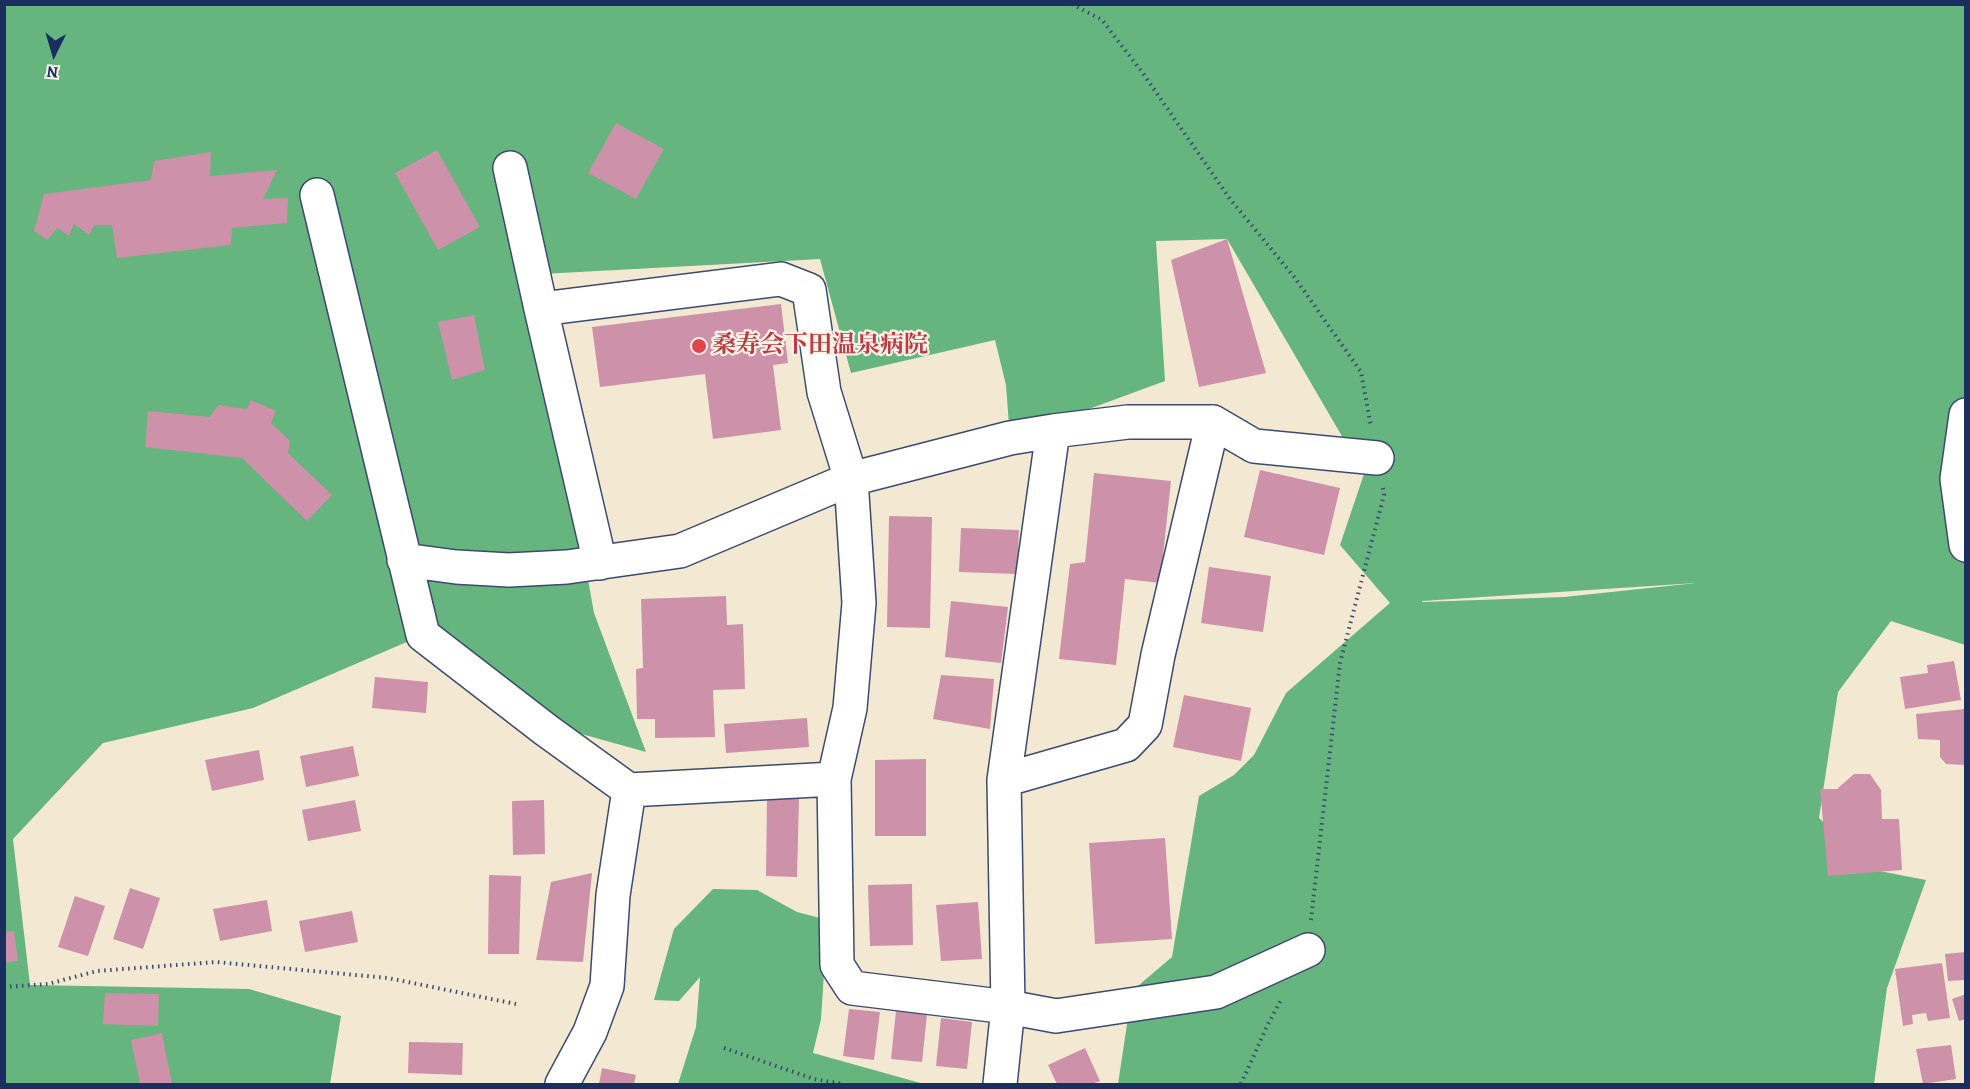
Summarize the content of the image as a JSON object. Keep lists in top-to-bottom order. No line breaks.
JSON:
{"places":["桑寿会下田温泉病院"],"north":"bottom"}
